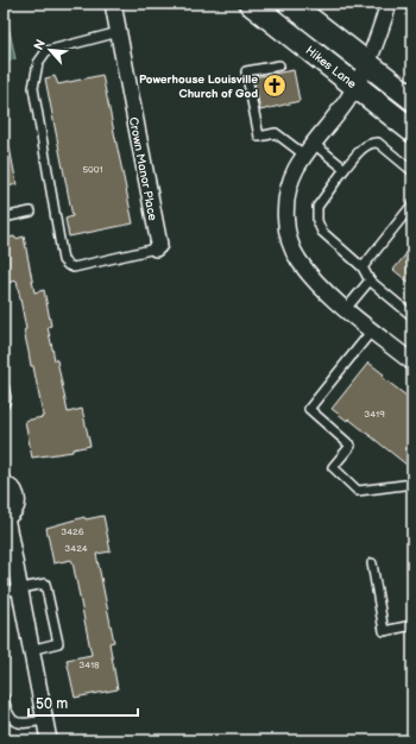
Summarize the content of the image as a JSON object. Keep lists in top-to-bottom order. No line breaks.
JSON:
{"streets":{"street":["Hikes Lane","Crown Manor Place"]},"places":{"church":["Powerhouse Louisville Church of God"]},"house_numbers":["5001","3419","3426","3424","3418"],"scale_bar":"50 m","north":"top left"}
